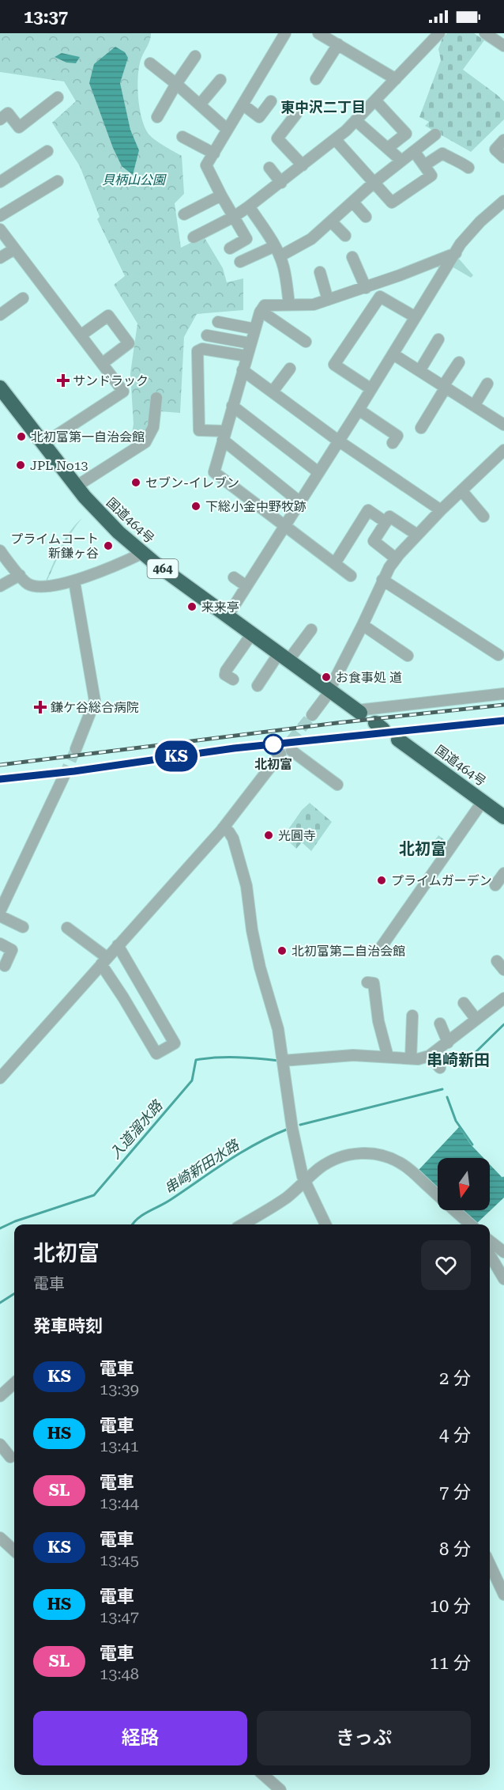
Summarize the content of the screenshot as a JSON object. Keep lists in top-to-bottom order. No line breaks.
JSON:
{"streets":{"highway":["国道464号","464"]},"districts":["東中沢二丁目","北初富","串崎新田"],"water":["入道溜水路","串崎新田水路"],"parks":["貝柄山公園"],"places":{"health":["サンドラック","鎌ケ谷総合病院"],"other":["北初富第一自治会館","JPL No13","セブン-イレブン","下総小金中野牧跡","プライムコート 新鎌ヶ谷","来来亭","お食事処 道","北初富","光圓寺","プライムガーデン","北初富第二自治会館"]},"north":"bottom","page":{"status":"13:37","on_map":"KS","heading":[["北初富","電車"],"発車時刻"],"list":[{"mark":"KS","name":"電車","note":"13:39","value":"2 分"},{"mark":"HS","name":"電車","note":"13:41","value":"4 分"},{"mark":"SL","name":"電車","note":"13:44","value":"7 分"},{"mark":"KS","name":"電車","note":"13:45","value":"8 分"},{"mark":"HS","name":"電車","note":"13:47","value":"10 分"},{"mark":"SL","name":"電車","note":"13:48","value":"11 分"}],"buttons":["経路","きっぷ"]}}
